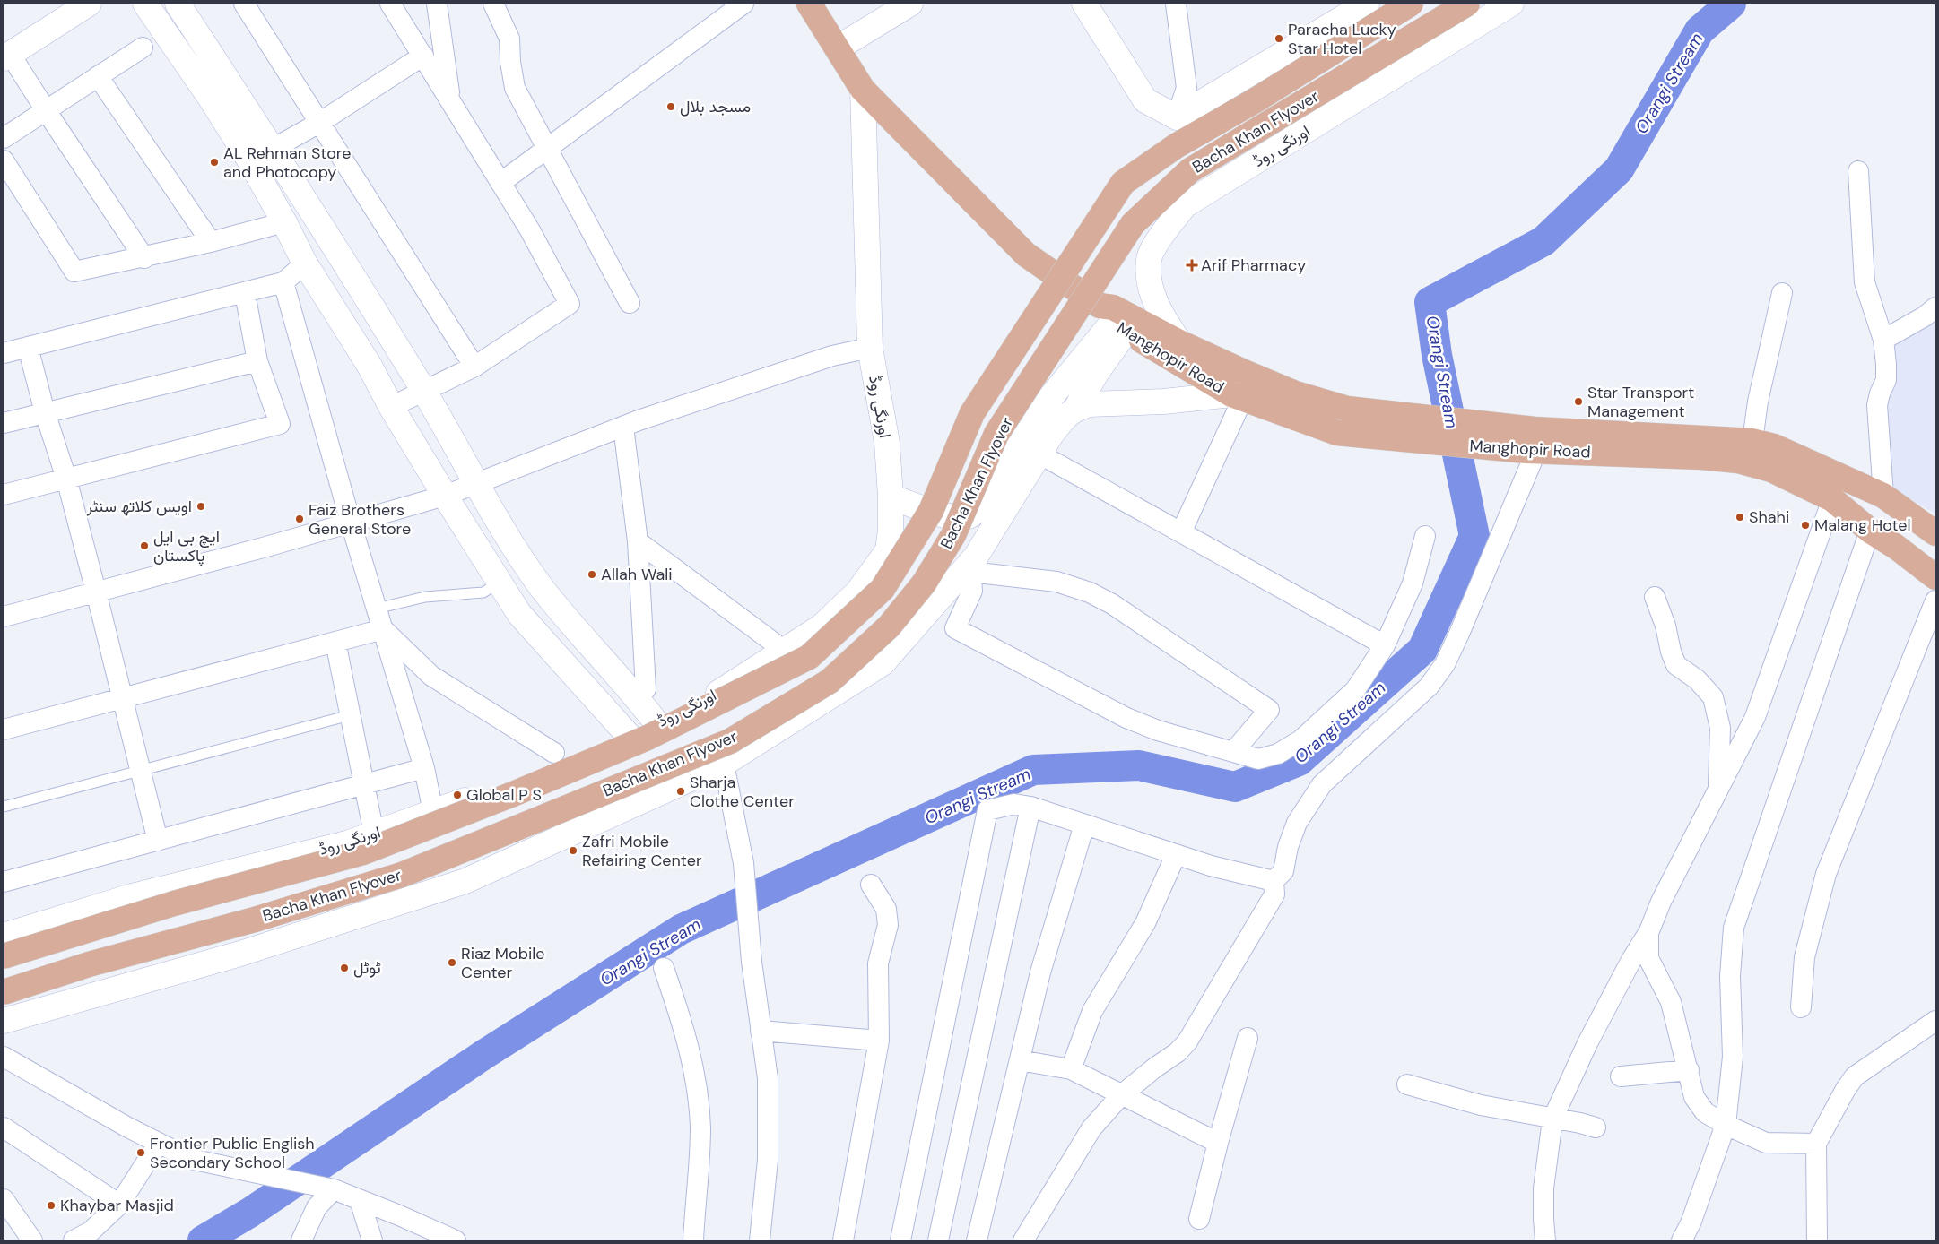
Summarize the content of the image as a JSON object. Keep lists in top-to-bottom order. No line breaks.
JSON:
{"streets":{"main road":["Bacha Khan Flyover","Manghopir Road"],"street":["اورنگی روڈ"]},"crossings":[["اورنگی روڈ","Manghopir Road"]],"water":["Orangi Stream"],"places":{"other":["Paracha Lucky Star Hotel","مسجد بلال","AL Rehman Store and Photocopy","Star Transport Management","اویس کلاتھ سنٹر","Shahi","Faiz Brothers General Store","Malang Hotel","ایچ بی ایل پاکستان","Allah Wali","Sharja Clothe Center","Global P S","Zafri Mobile Refairing Center","Riaz Mobile Center","ٹوٹل","Frontier Public English Secondary School","Khaybar Masjid"],"health":["Arif Pharmacy"]}}
